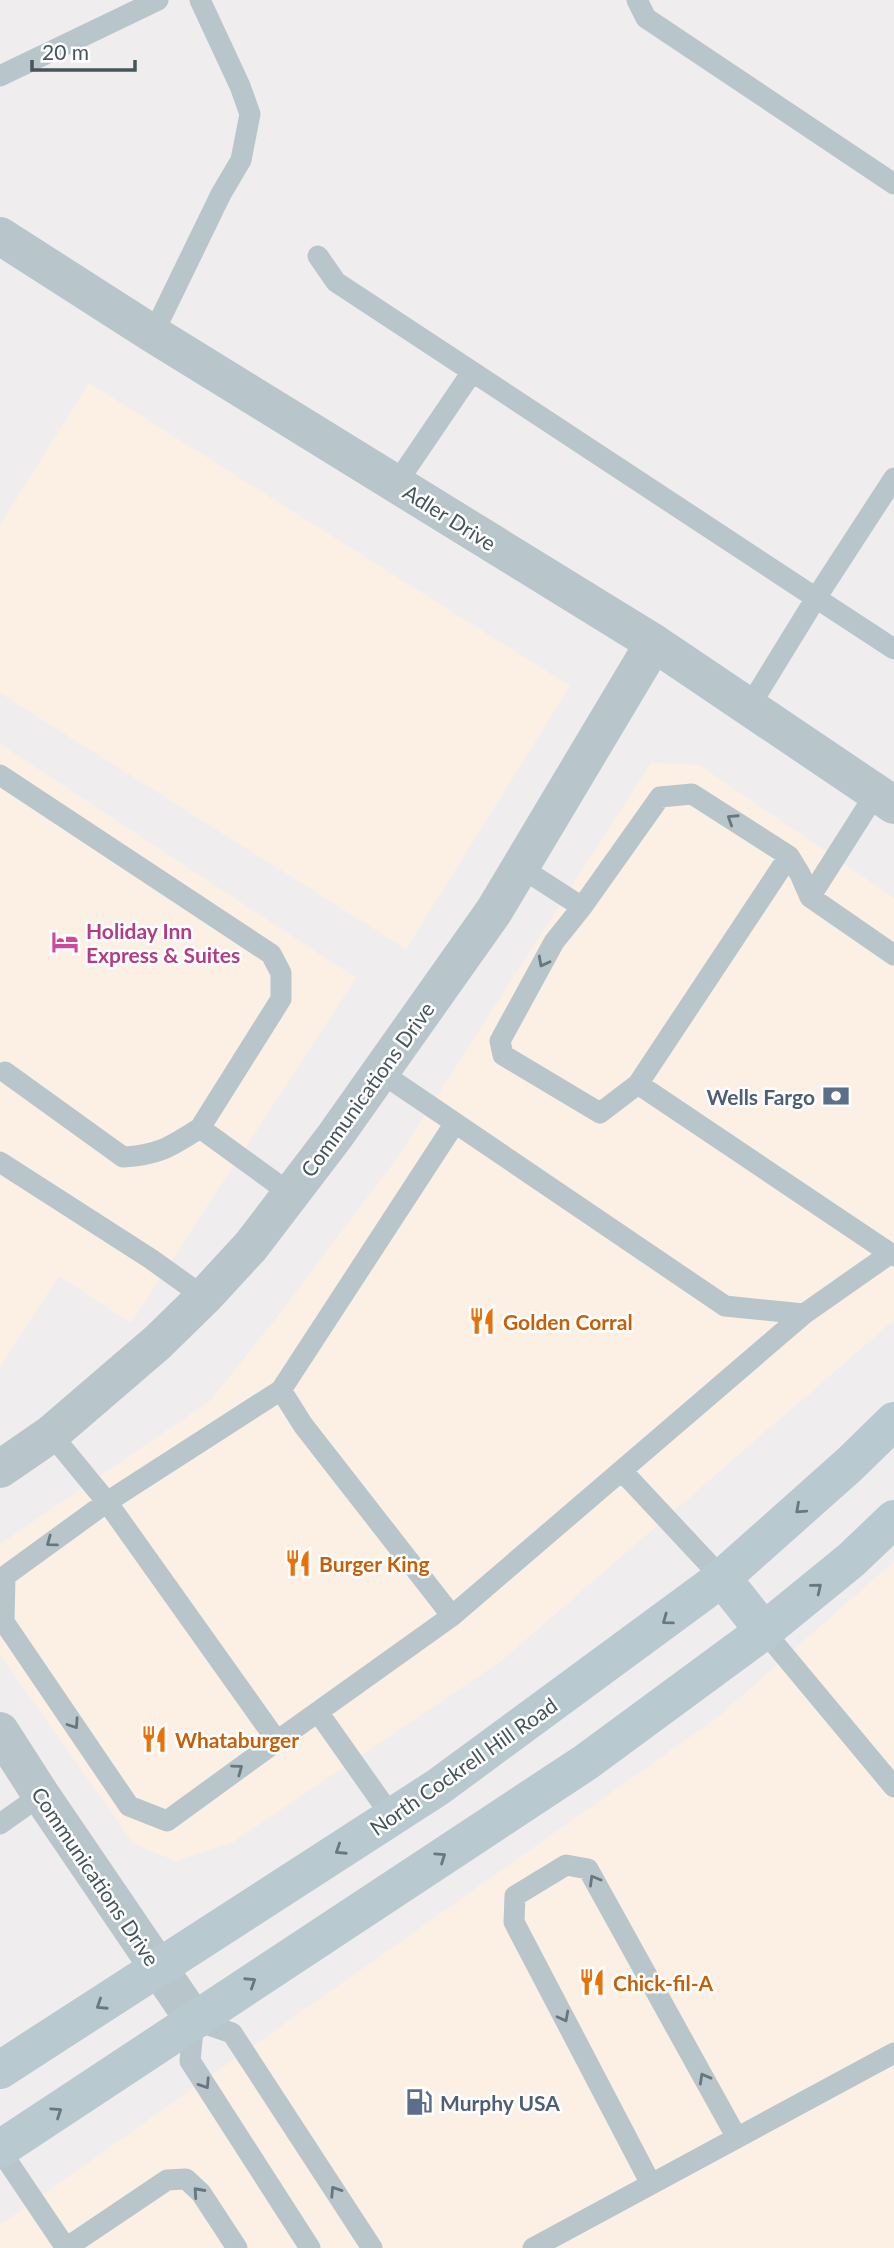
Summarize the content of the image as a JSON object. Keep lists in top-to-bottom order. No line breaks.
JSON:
{"streets":{"main road":["North Cockrell Hill Road"],"street":["Adler Drive","Communications Drive"]},"crossings":[["Adler Drive","Communications Drive"],["Communications Drive","North Cockrell Hill Road"]],"places":{"hotel":["Holiday Inn Express & Suites"],"bank":["Wells Fargo"],"restaurant":["Golden Corral","Burger King","Whataburger","Chick-fil-A"],"fuel station":["Murphy USA"]},"scale_bar":"20 m"}
